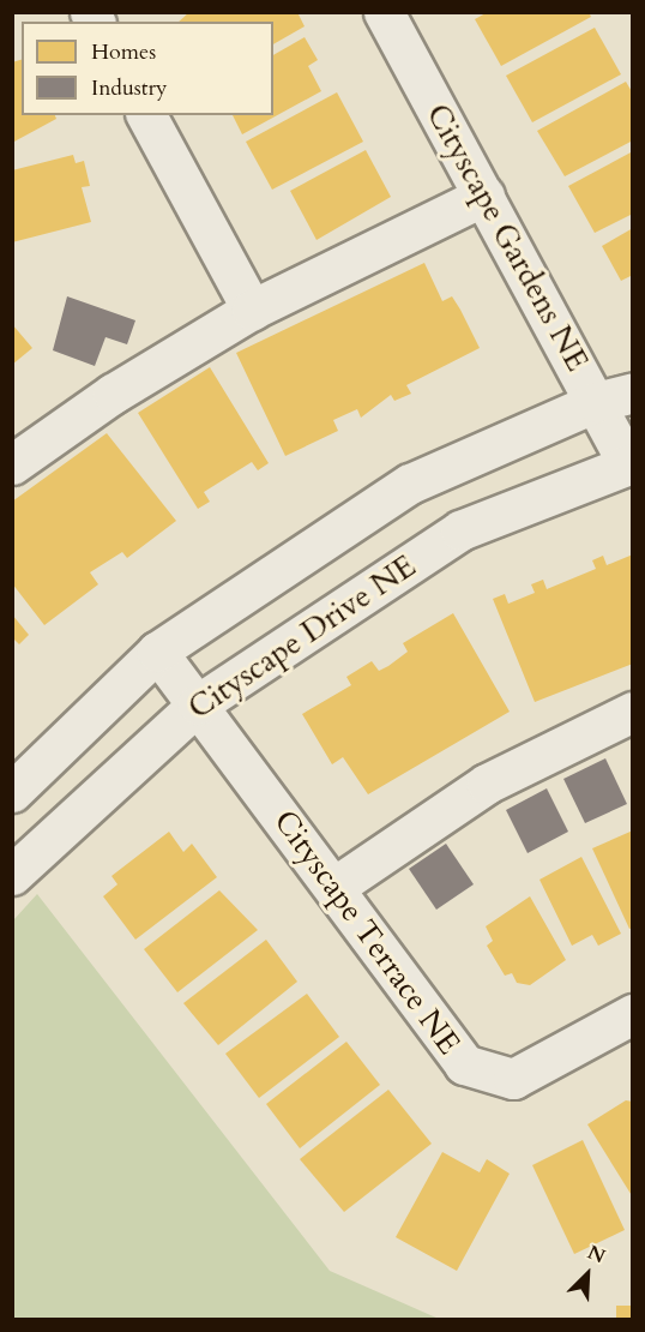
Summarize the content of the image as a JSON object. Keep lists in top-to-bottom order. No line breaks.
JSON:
{"streets":{"street":["Cityscape Gardens NE","Cityscape Drive NE","Cityscape Terrace NE"]},"crossings":[["Cityscape Gardens NE","Cityscape Drive NE"],["Cityscape Drive NE","Cityscape Terrace NE"]],"legend":["Homes","Industry"],"north":"top right"}
